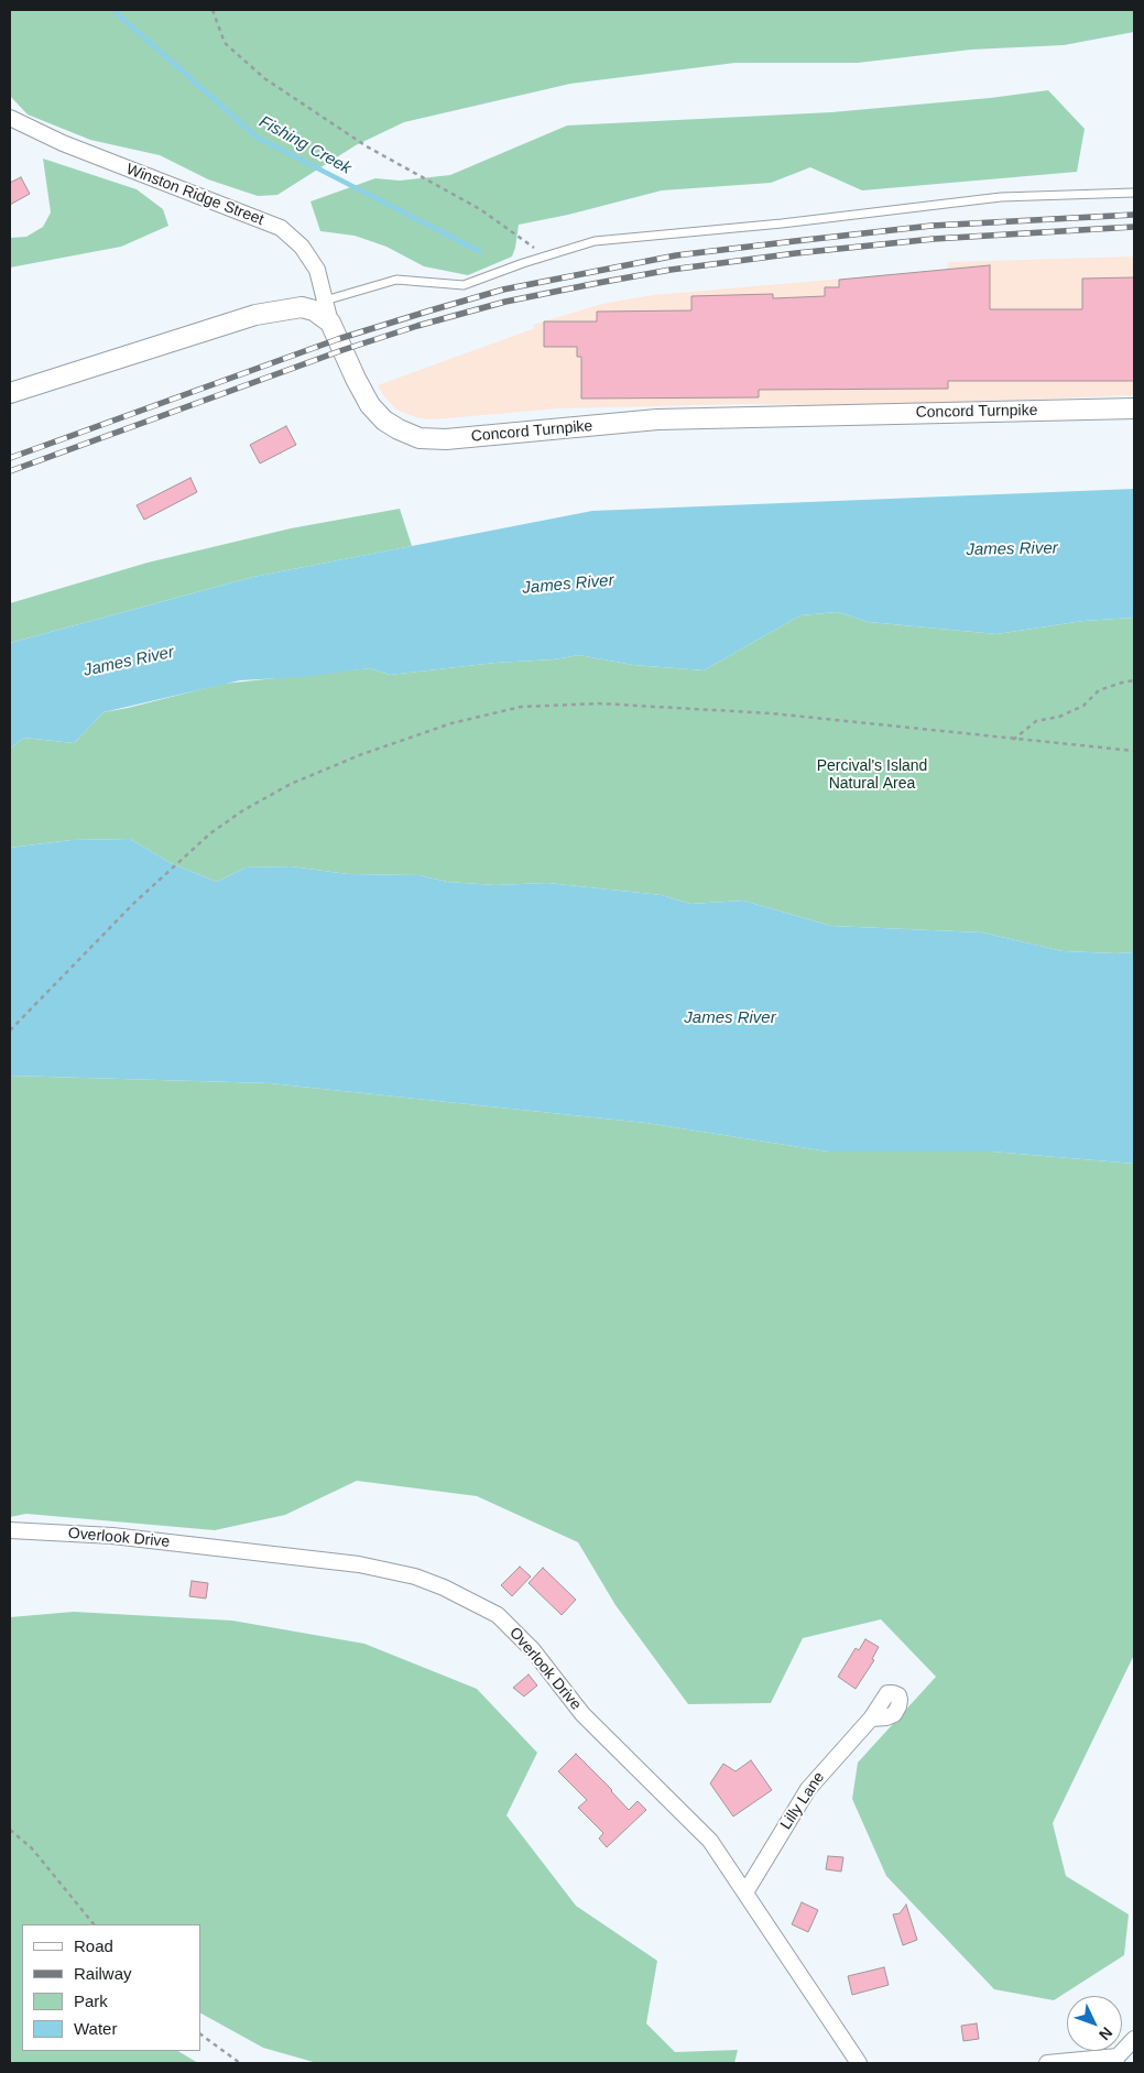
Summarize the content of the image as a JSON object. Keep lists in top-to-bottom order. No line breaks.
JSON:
{"streets":{"street":["Winston Ridge Street","Concord Turnpike","Overlook Drive","Lilly Lane"]},"crossings":[["Winston Ridge Street","Concord Turnpike"],["Overlook Drive","Lilly Lane"]],"water":["Fishing Creek","James River"],"parks":["Percival's Island Natural Area"],"legend":["Road","Railway","Park","Water"],"north":"bottom right"}
